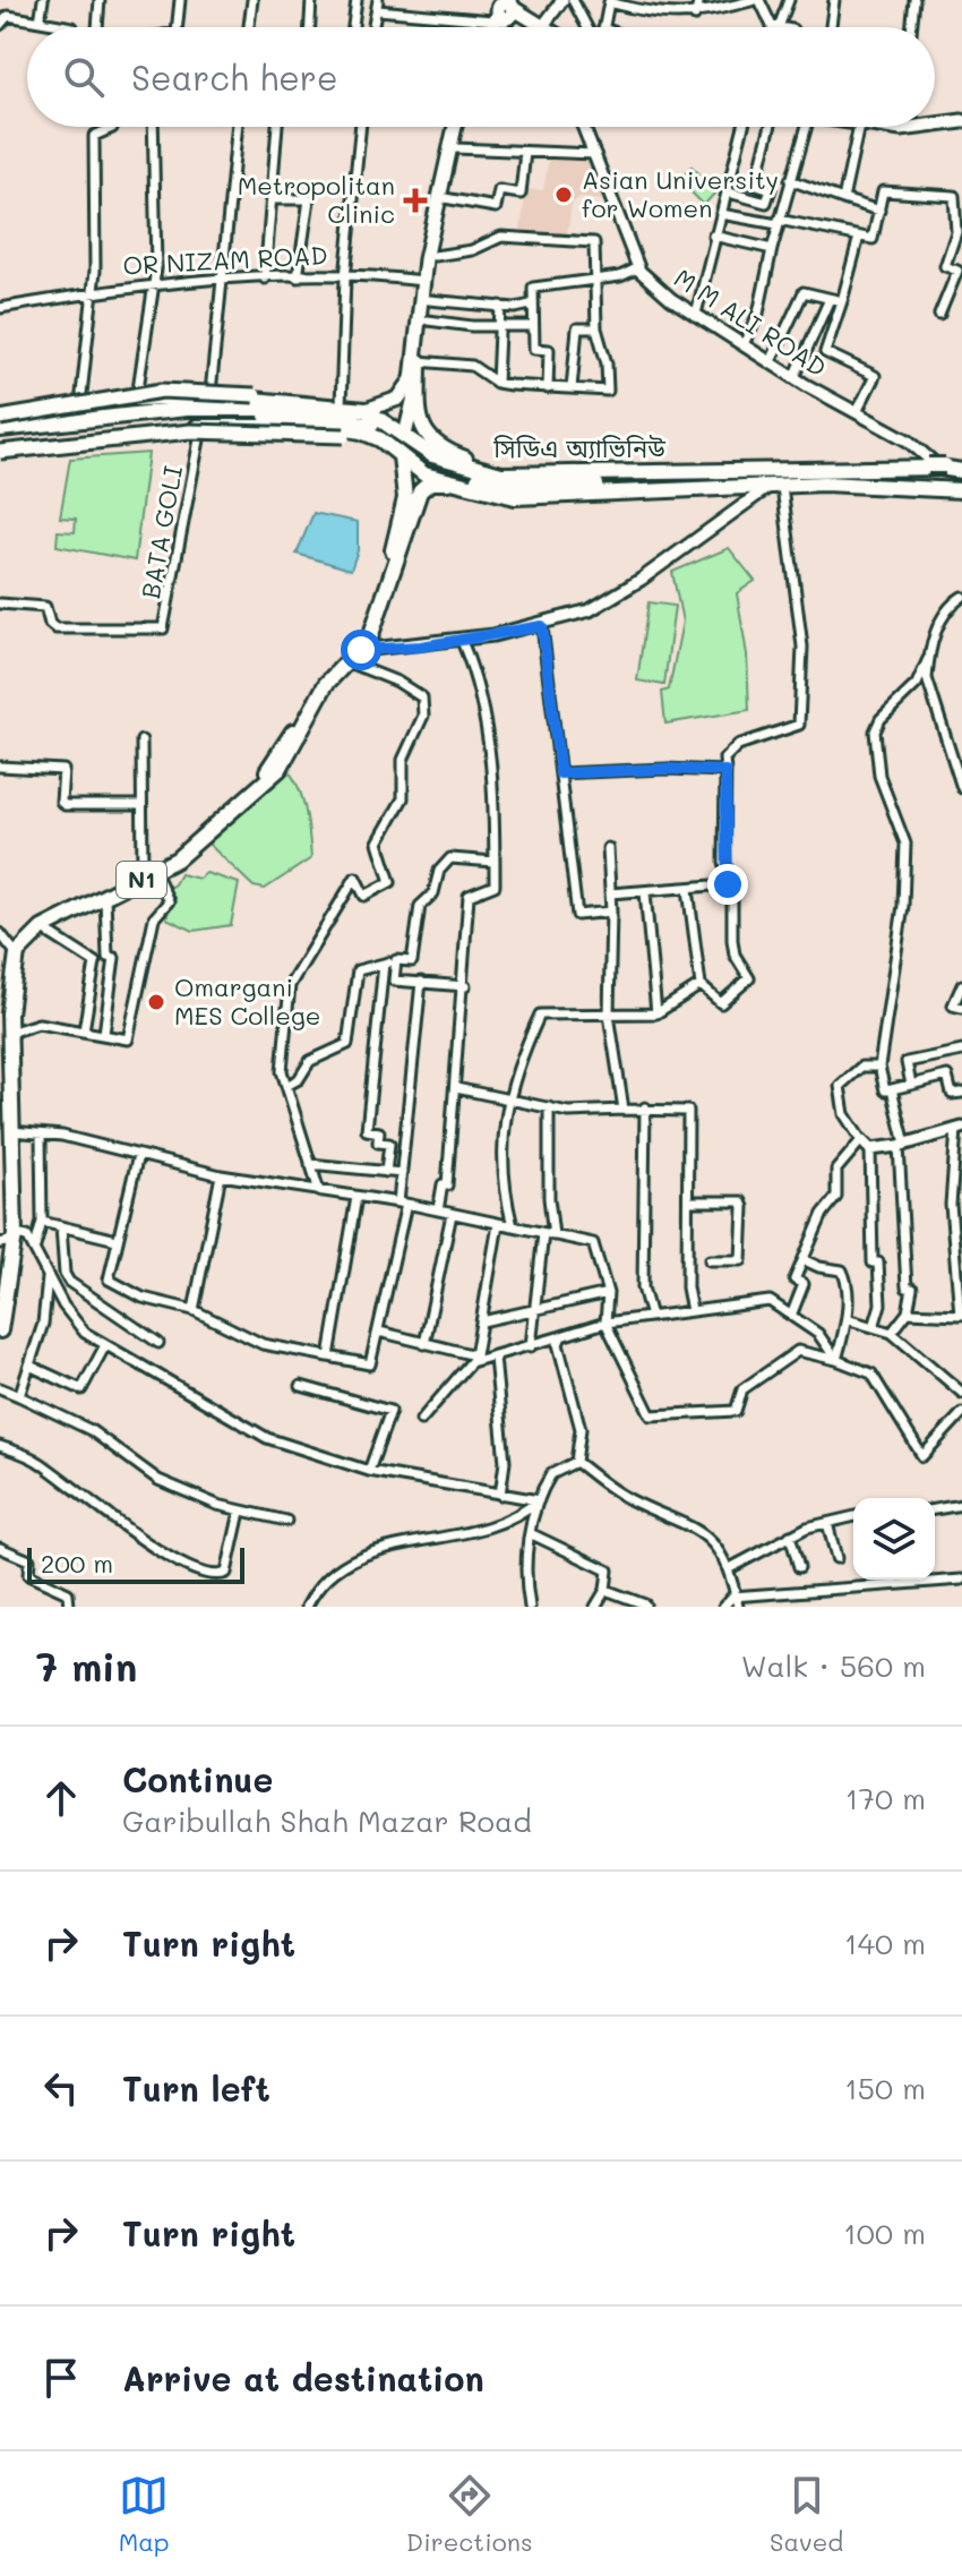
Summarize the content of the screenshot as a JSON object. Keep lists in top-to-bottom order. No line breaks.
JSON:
{"streets":{"highway":["সিডিএ অ্যাভিনিউ","N1"],"street":["OR NIZAM ROAD","M M ALI ROAD","BATA GOLI"]},"crossings":[["M M ALI ROAD","সিডিএ অ্যাভিনিউ"],["সিডিএ অ্যাভিনিউ","BATA GOLI"],["সিডিএ অ্যাভিনিউ","N1"]],"places":{"other":["Asian University for Women","Omargani MES College"],"health":["Metropolitan Clinic"]},"scale_bar":"200 m","page":{"search":"Search here","scale":"200 m","heading":["7 min","Walk · 560 m"],"list":[["Continue","Garibullah Shah Mazar Road","170 m"],["Turn right","140 m"],["Turn left","150 m"],["Turn right","100 m"],"Arrive at destination"],"nav":["Map","Directions","Saved"]}}
